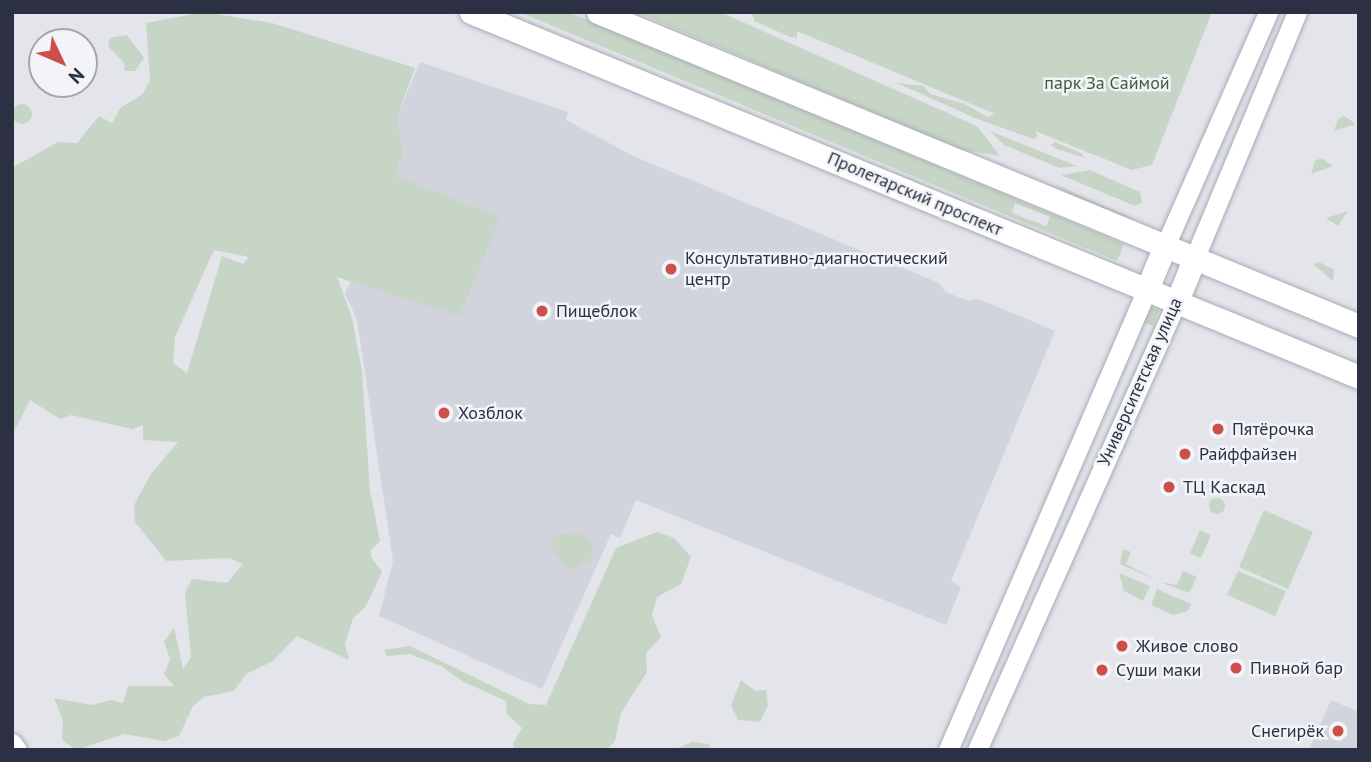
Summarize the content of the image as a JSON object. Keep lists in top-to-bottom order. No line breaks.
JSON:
{"streets":{"main road":["Пролетарский проспект","Университетская улица"]},"crossings":[["Пролетарский проспект","Университетская улица"]],"parks":["парк За Саймой"],"places":["Консультативно-диагностический центр","Пищеблок","Хозблок","Пятёрочка","Райффайзен","ТЦ Каскад","Живое слово","Пивной бар","Суши маки","Снегирёк"],"north":"bottom right"}
